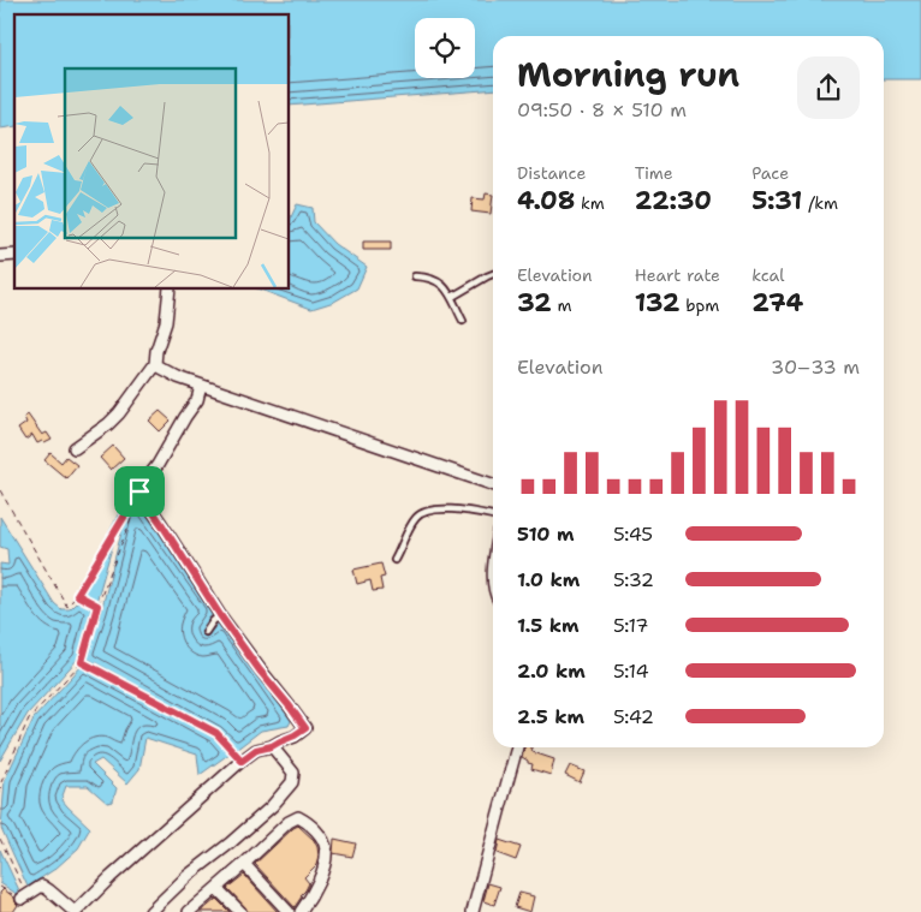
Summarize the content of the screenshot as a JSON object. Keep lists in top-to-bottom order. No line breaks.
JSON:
{"page":{"heading":["Morning run","09:50 · 8 × 510 m"],"stats":[["Distance","4.08 km"],["Time","22:30"],["Pace","5:31 /km"],["Elevation","32 m"],["Heart rate","132 bpm"],["kcal","274"]],"chart":["Elevation","30–33 m"],"list":[{"name":"510 m","note":"5:45"},{"name":"1.0 km","note":"5:32"},{"name":"1.5 km","note":"5:17"},{"name":"2.0 km","note":"5:14"},{"name":"2.5 km","note":"5:42"}]}}
